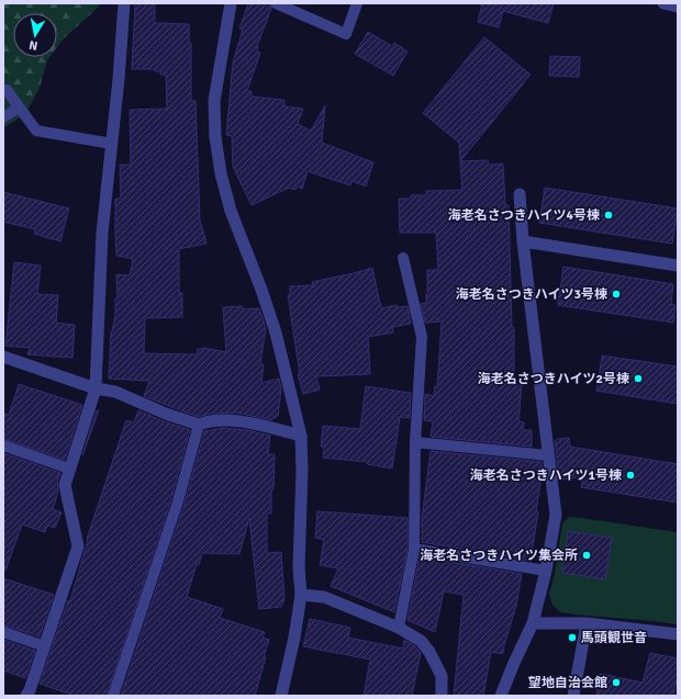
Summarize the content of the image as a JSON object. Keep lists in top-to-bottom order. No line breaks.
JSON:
{"places":["海老名さつきハイツ4号棟","海老名さつきハイツ3号棟","海老名さつきハイツ2号棟","海老名さつきハイツ1号棟","海老名さつきハイツ集会所","馬頭観世音","望地自治会館"],"north":"bottom"}
